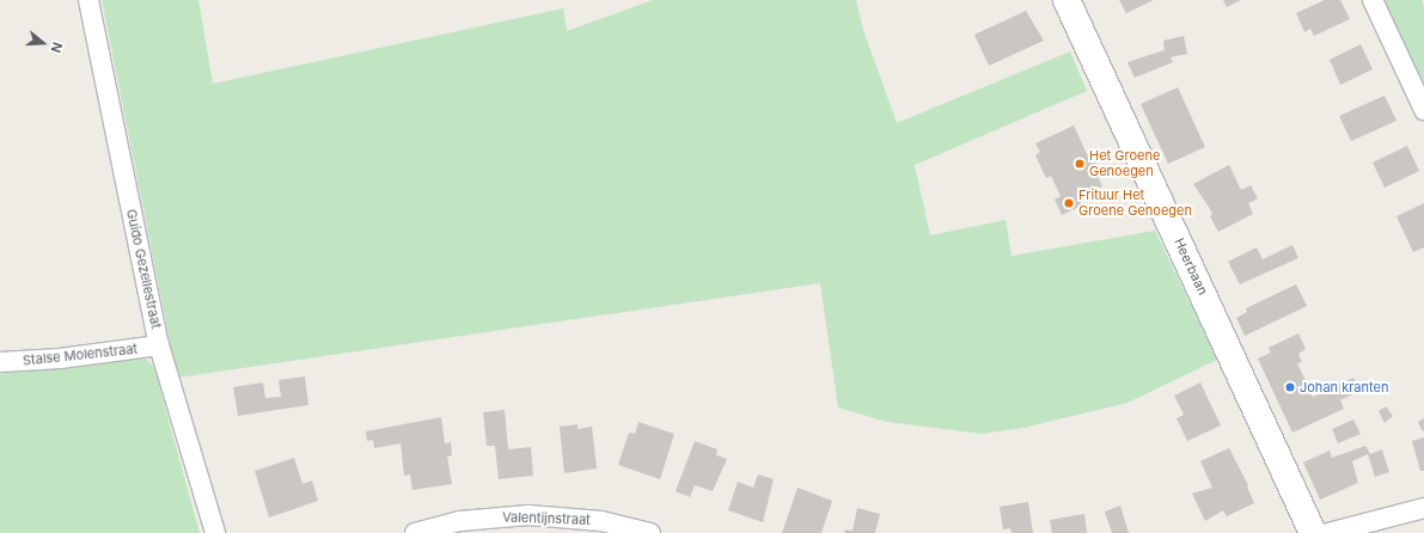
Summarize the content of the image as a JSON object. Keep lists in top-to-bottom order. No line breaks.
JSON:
{"streets":{"street":["Heerbaan","Guido Gezellestraat","Stalse Molenstraat","Valentijnstraat"]},"crossings":[["Guido Gezellestraat","Stalse Molenstraat"]],"places":["Het Groene Genoegen","Frituur Het Groene Genoegen","Johan kranten"],"north":"right"}
